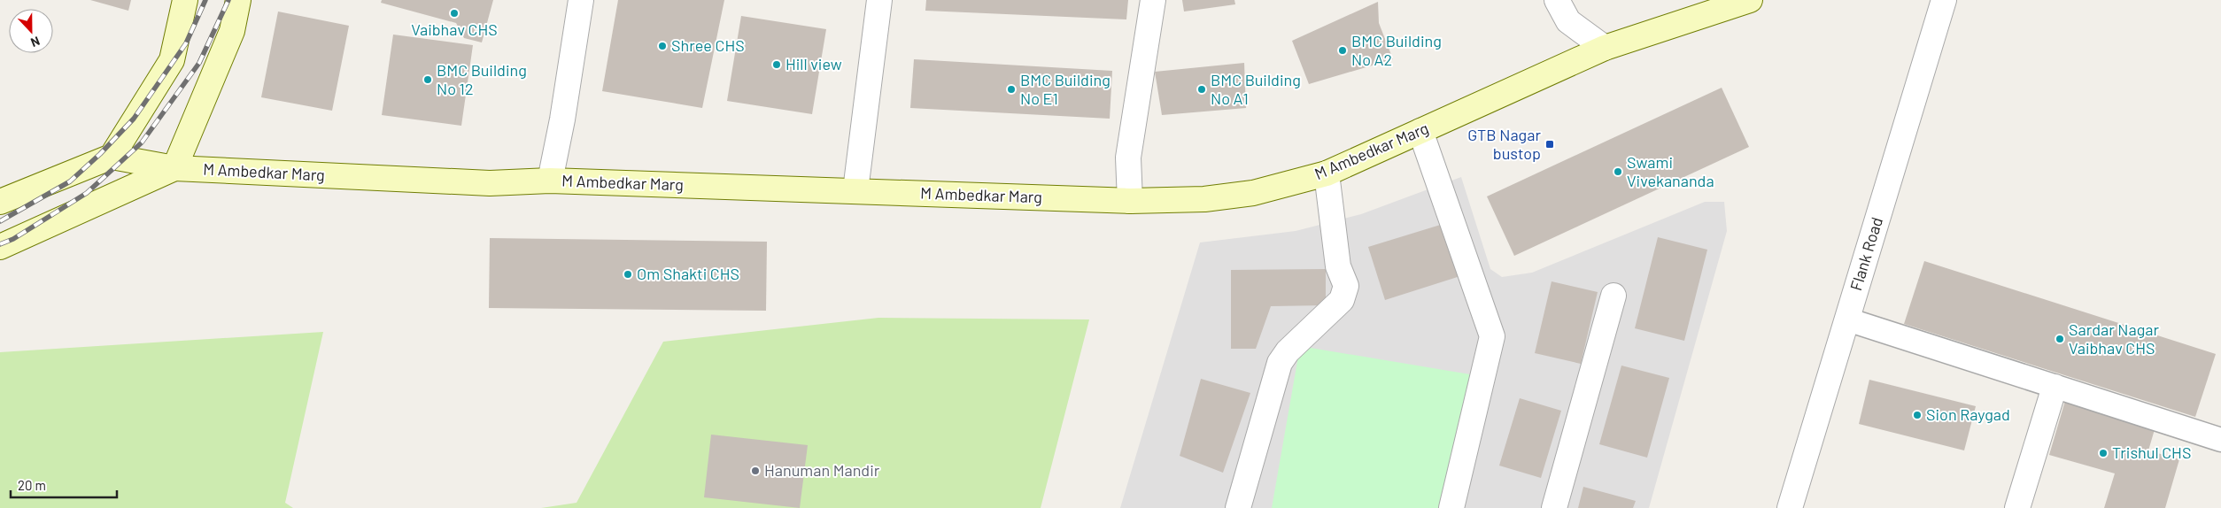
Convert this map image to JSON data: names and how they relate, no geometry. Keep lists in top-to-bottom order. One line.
{"streets":{"main road":["M Ambedkar Marg"],"street":["Flank Road"]},"places":{"other":["Vaibhav CHS","Shree CHS","BMC Building No A2","Hill view","BMC Building No 12","BMC Building No E1","BMC Building No A1","Swami Vivekananda","Om Shakti CHS","Sardar Nagar Vaibhav CHS","Sion Raygad","Trishul CHS","Hanuman Mandir"],"transit":["GTB Nagar bustop"]},"scale_bar":"20 m","north":"bottom"}
